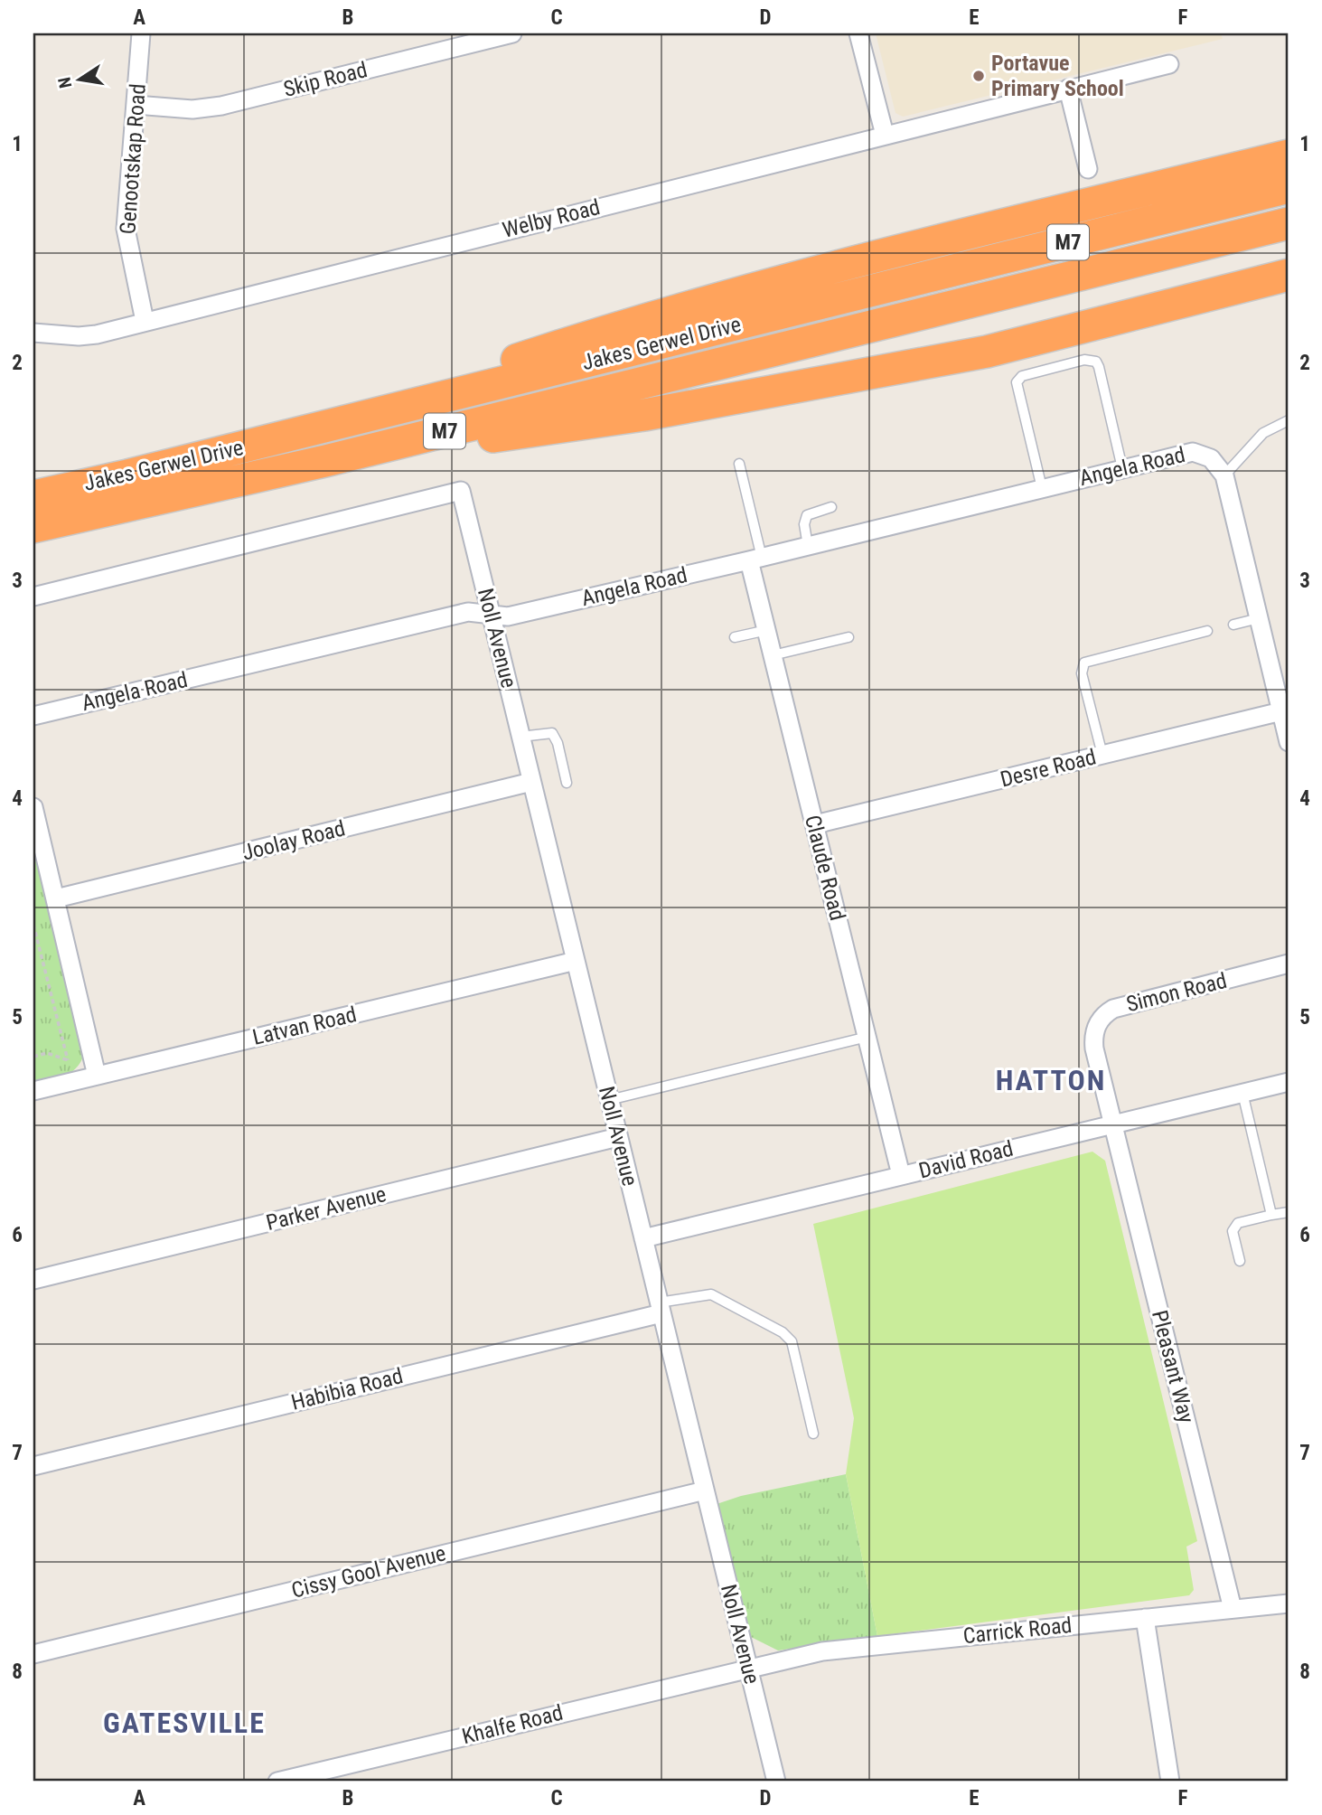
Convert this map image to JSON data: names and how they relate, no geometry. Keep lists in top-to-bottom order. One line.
{"streets":{"highway":["M7","Jakes Gerwel Drive"],"street":["Skip Road","Genootskap Road","Welby Road","Angela Road","Noll Avenue","Desre Road","Joolay Road","Claude Road","Simon Road","Latvan Road","David Road","Parker Avenue","Pleasant Way","Habibia Road","Cissy Gool Avenue","Carrick Road","Khalfe Road"]},"crossings":[["Skip Road","Genootskap Road"],["Genootskap Road","Welby Road"],["Angela Road","Noll Avenue"],["Angela Road","Claude Road"],["Noll Avenue","Joolay Road"],["Noll Avenue","Latvan Road"],["Noll Avenue","David Road"],["Noll Avenue","Parker Avenue"],["Noll Avenue","Habibia Road"],["Noll Avenue","Cissy Gool Avenue"],["Noll Avenue","Carrick Road"],["Noll Avenue","Khalfe Road"],["Desre Road","Claude Road"],["Claude Road","David Road"],["Simon Road","David Road"],["Simon Road","Pleasant Way"],["David Road","Pleasant Way"],["Pleasant Way","Carrick Road"],["Carrick Road","Khalfe Road"]],"districts":["HATTON","GATESVILLE"],"places":["Portavue Primary School"],"north":"left","grid":{"columns":["A","B","C","D","E","F"],"rows":["1","2","3","4","5","6","7","8"]}}
